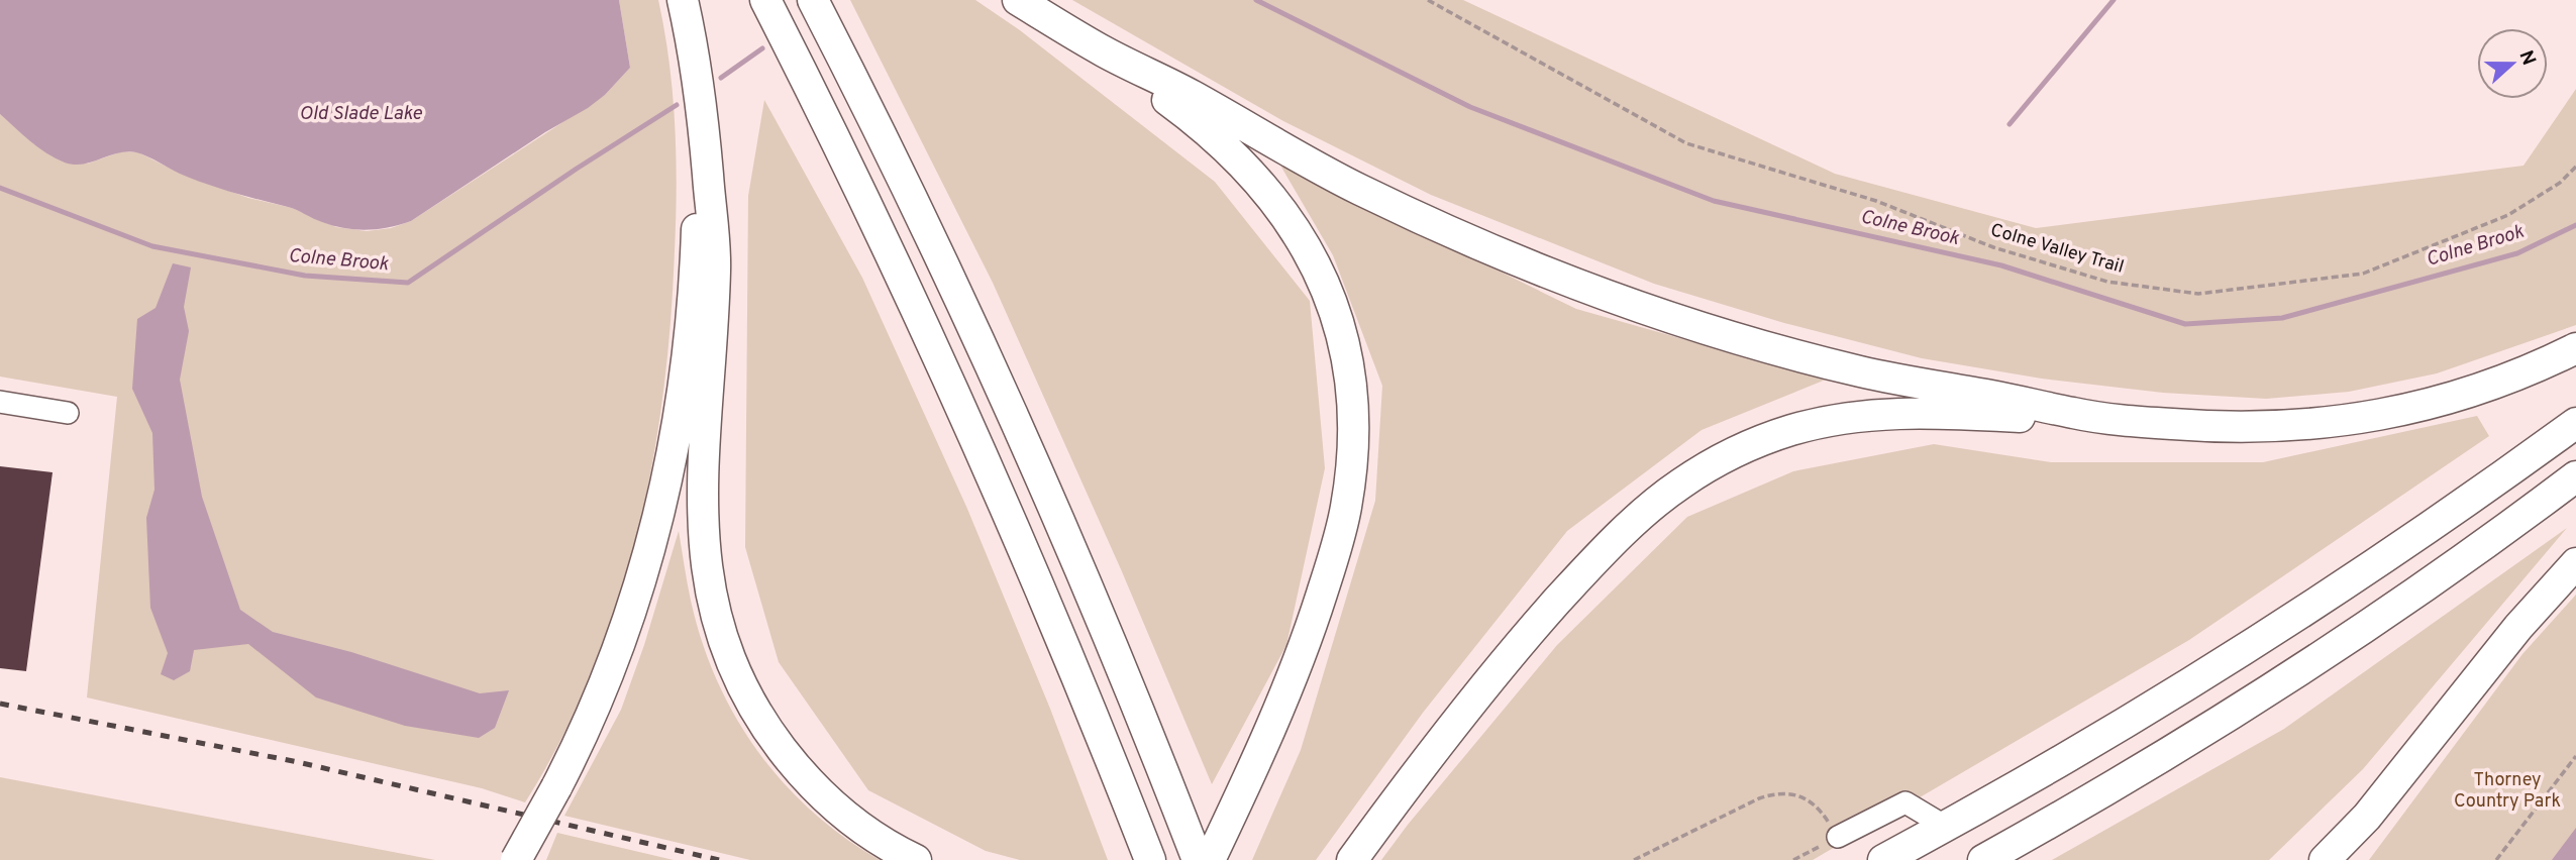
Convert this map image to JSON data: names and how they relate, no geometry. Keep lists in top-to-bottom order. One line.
{"streets":{"path":["Colne Valley Trail"]},"water":["Old Slade Lake","Colne Brook"],"parks":["Thorney Country Park"],"north":"right"}
